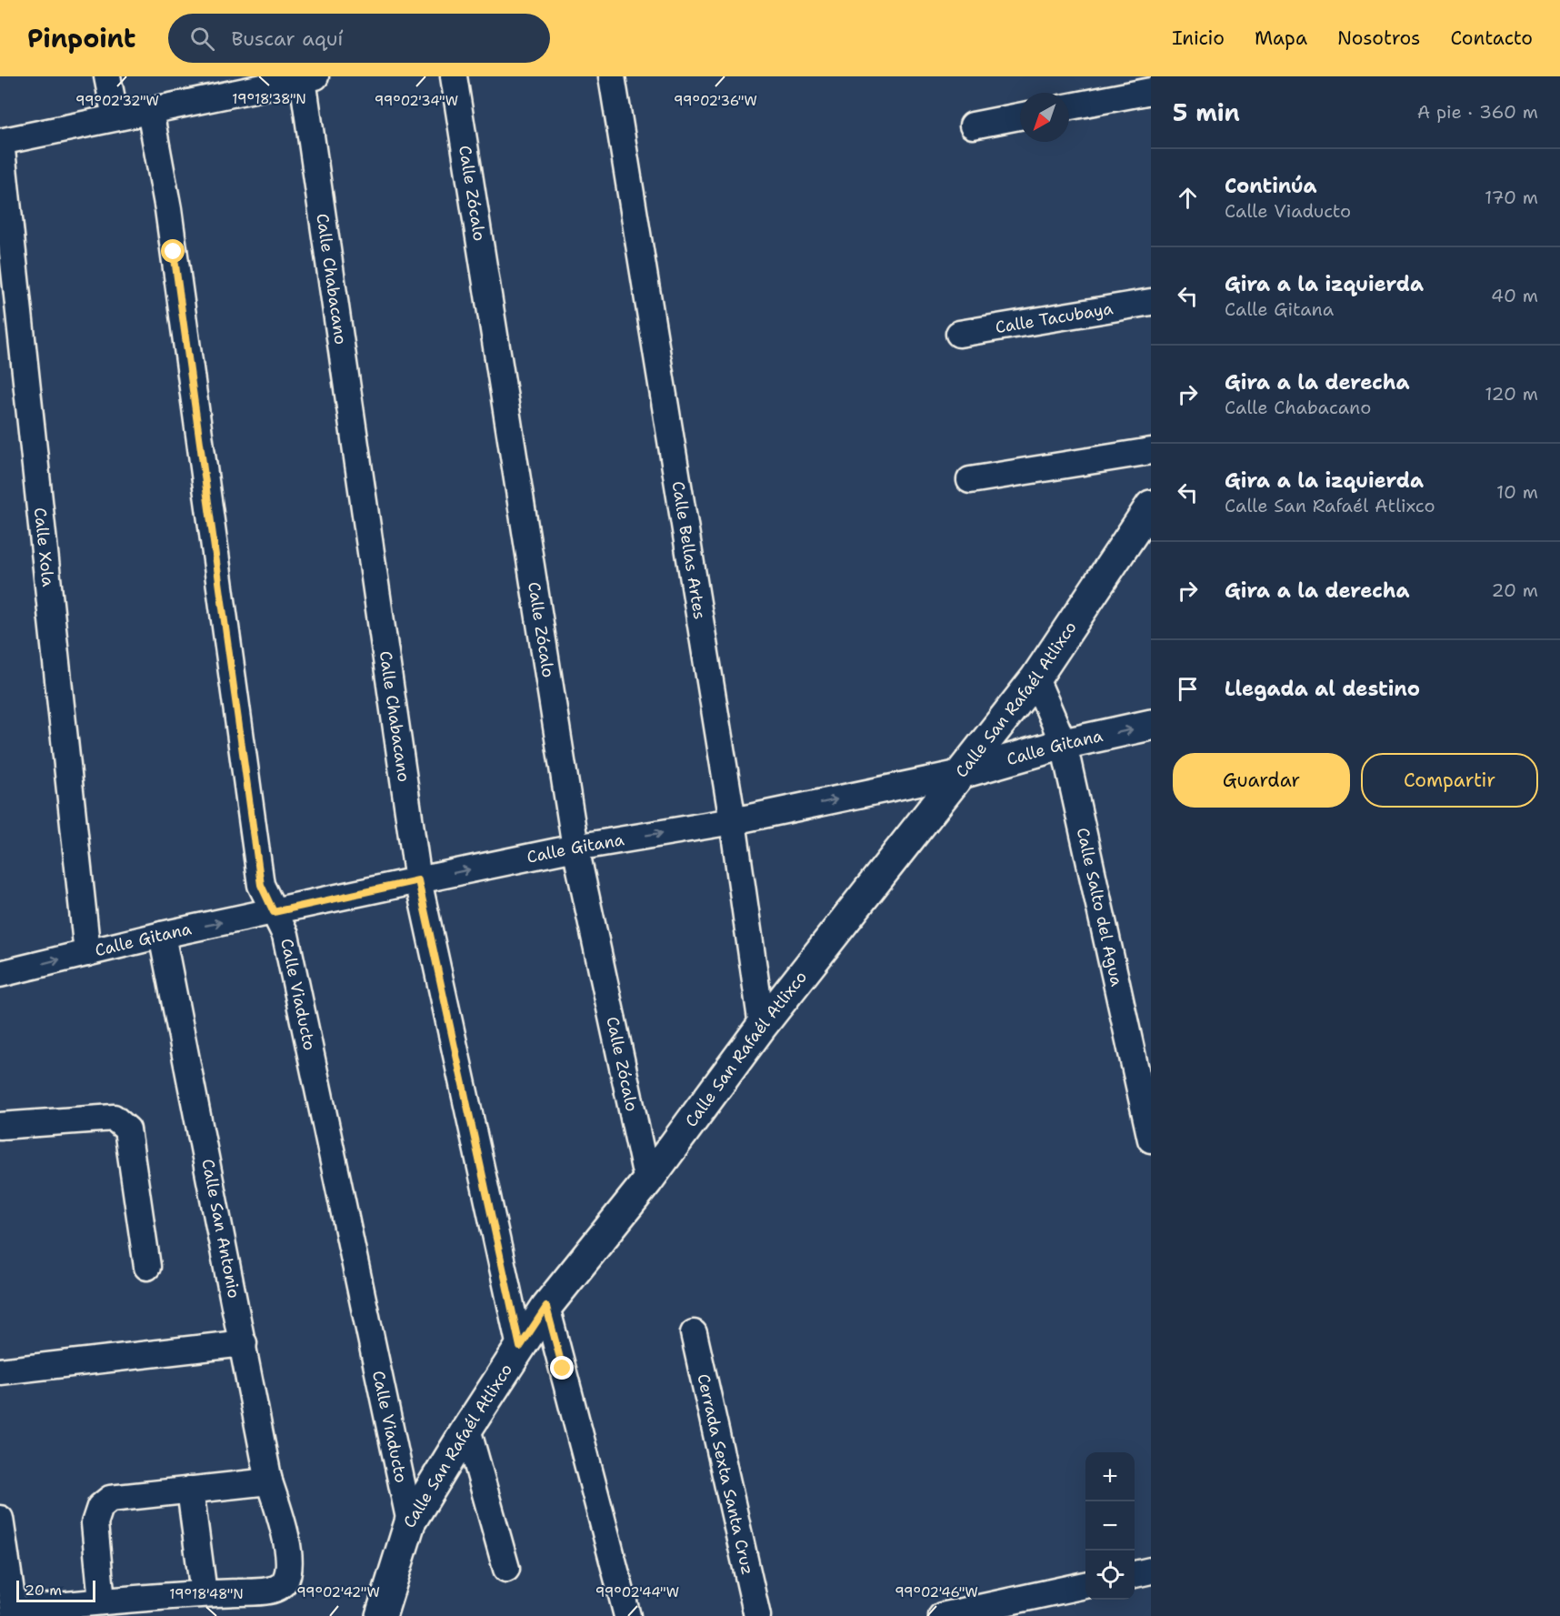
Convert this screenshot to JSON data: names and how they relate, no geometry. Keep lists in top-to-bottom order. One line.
{"streets":{"street":["Calle Zócalo","Calle Chabacano","Calle Tacubaya","Calle Xola","Calle Bellas Artes","Calle San Rafaél Atlixco","Calle Gitana","Calle Salto del Agua","Calle Viaducto","Calle San Antonio","Cerrada Sexta Santa Cruz"]},"crossings":[["Calle Zócalo","Calle San Rafaél Atlixco"],["Calle Zócalo","Calle Gitana"],["Calle Chabacano","Calle San Rafaél Atlixco"],["Calle Chabacano","Calle Gitana"],["Calle Xola","Calle Gitana"],["Calle Bellas Artes","Calle San Rafaél Atlixco"],["Calle Bellas Artes","Calle Gitana"],["Calle San Rafaél Atlixco","Calle Gitana"],["Calle San Rafaél Atlixco","Calle Salto del Agua"],["Calle San Rafaél Atlixco","Calle Viaducto"],["Calle Gitana","Calle Salto del Agua"],["Calle Gitana","Calle Viaducto"],["Calle Gitana","Calle San Antonio"]],"one_way":["Calle Gitana"],"scale_bar":"20 m","north":"bottom left","page":{"header":"Pinpoint","search":"Buscar aquí","nav":["Inicio","Mapa","Nosotros","Contacto"],"heading":["5 min","A pie · 360 m"],"list":[["Continúa","Calle Viaducto","170 m"],["Gira a la izquierda","Calle Gitana","40 m"],["Gira a la derecha","Calle Chabacano","120 m"],["Gira a la izquierda","Calle San Rafaél Atlixco","10 m"],["Gira a la derecha","20 m"],"Llegada al destino"],"buttons":["Guardar","Compartir"],"map_buttons":["+","−"],"scale":"20 m"},"coordinates":["19°18'38\"N","99°02'32\"W","99°02'34\"W","99°02'36\"W","99°02'42\"W","99°02'44\"W","99°02'46\"W","19°18'48\"N"]}
